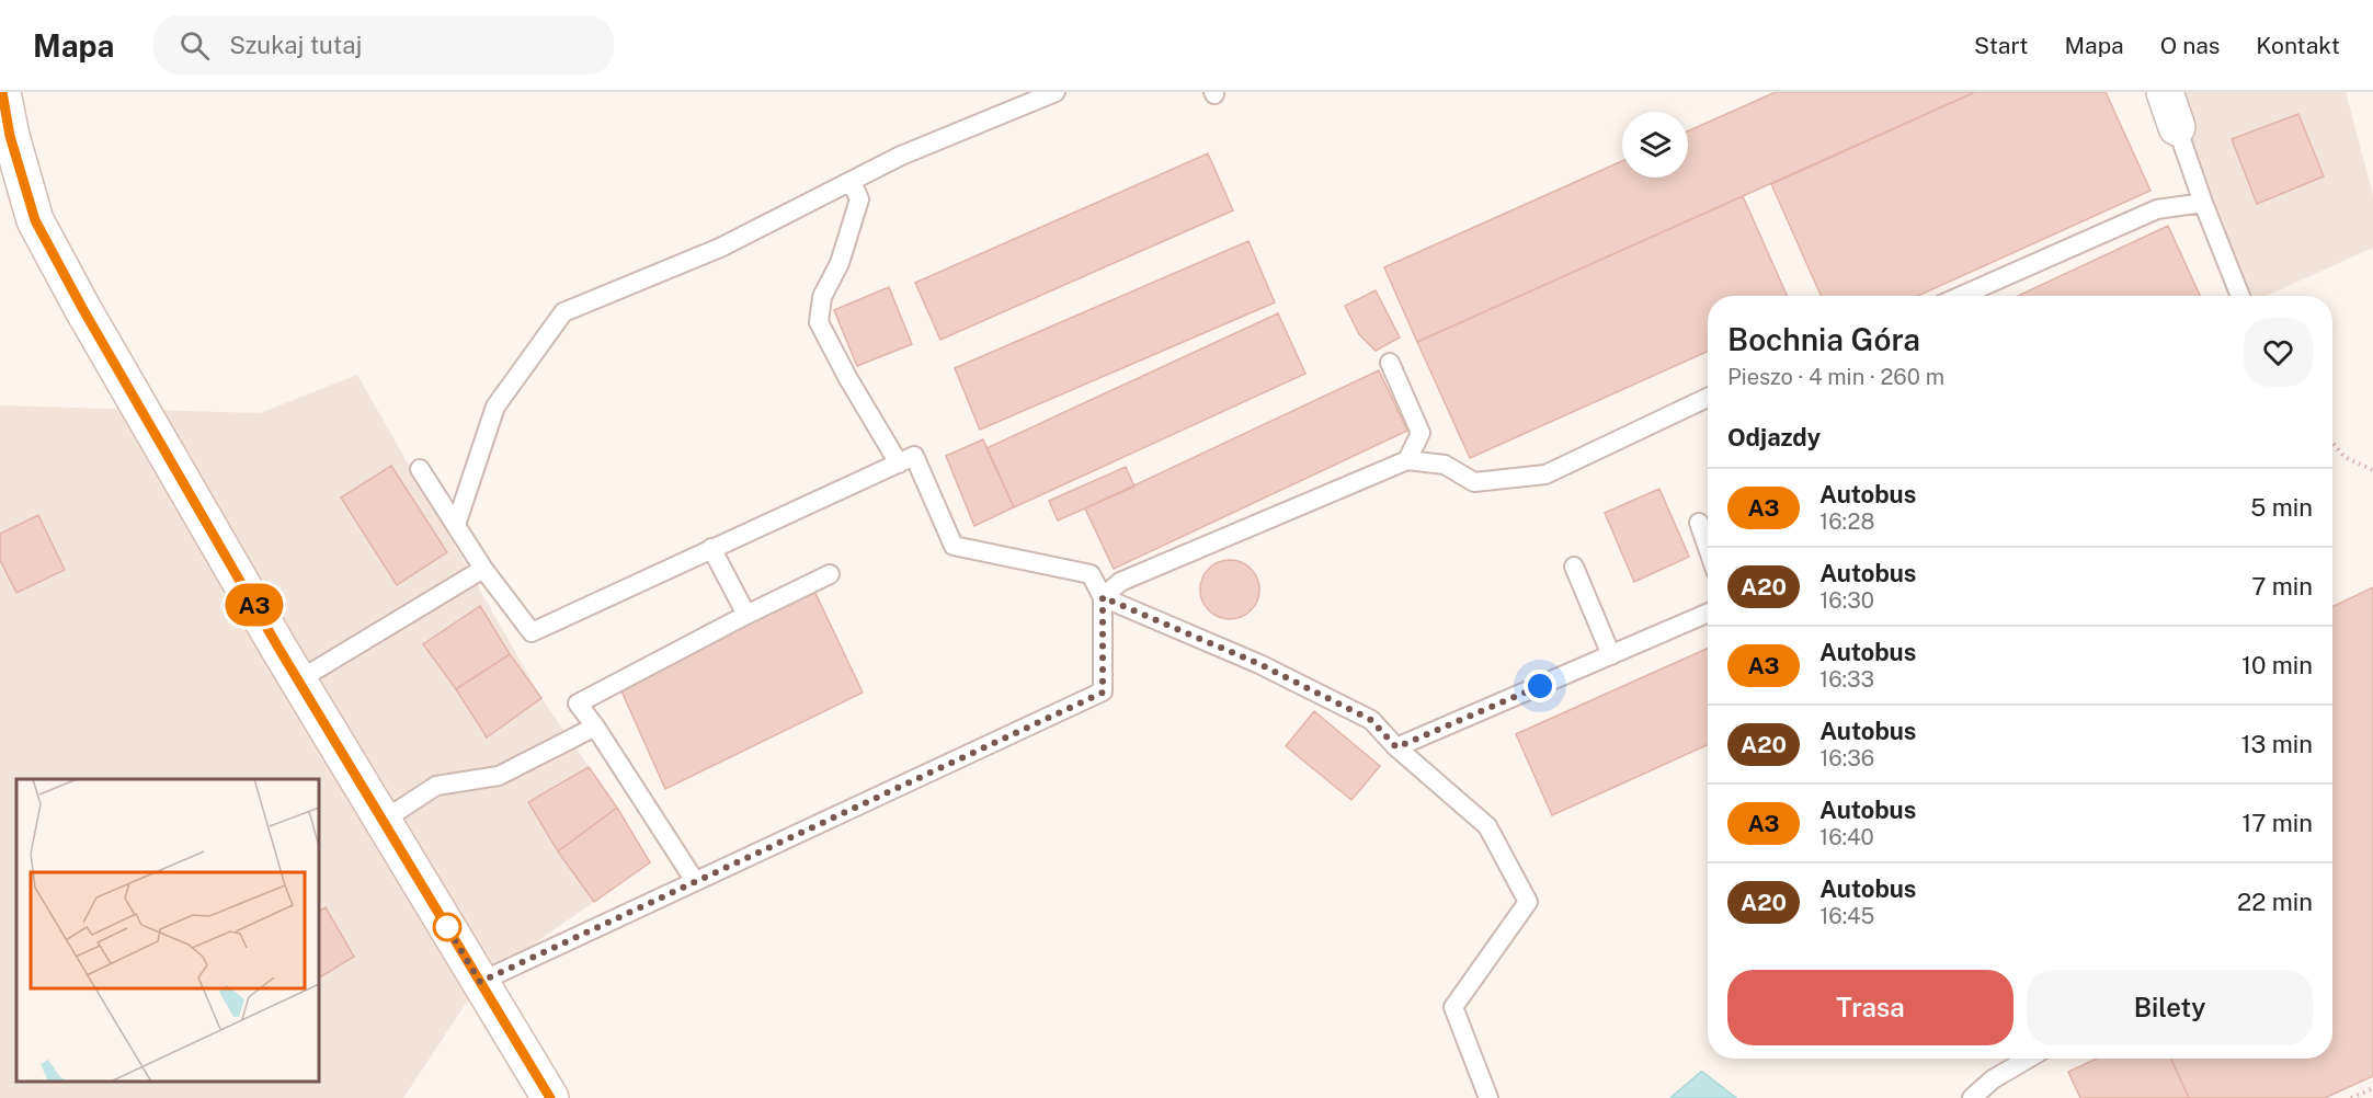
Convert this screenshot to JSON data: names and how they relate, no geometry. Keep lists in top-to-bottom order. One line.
{"lines":["bus line A3"],"page":{"header":"Mapa","search":"Szukaj tutaj","nav":["Start","Mapa","O nas","Kontakt"],"on_map":"A3","heading":[["Bochnia Góra","Pieszo · 4 min · 260 m"],"Odjazdy"],"list":[{"mark":"A3","name":"Autobus","note":"16:28","value":"5 min"},{"mark":"A20","name":"Autobus","note":"16:30","value":"7 min"},{"mark":"A3","name":"Autobus","note":"16:33","value":"10 min"},{"mark":"A20","name":"Autobus","note":"16:36","value":"13 min"},{"mark":"A3","name":"Autobus","note":"16:40","value":"17 min"},{"mark":"A20","name":"Autobus","note":"16:45","value":"22 min"}],"buttons":["Trasa","Bilety"]}}
